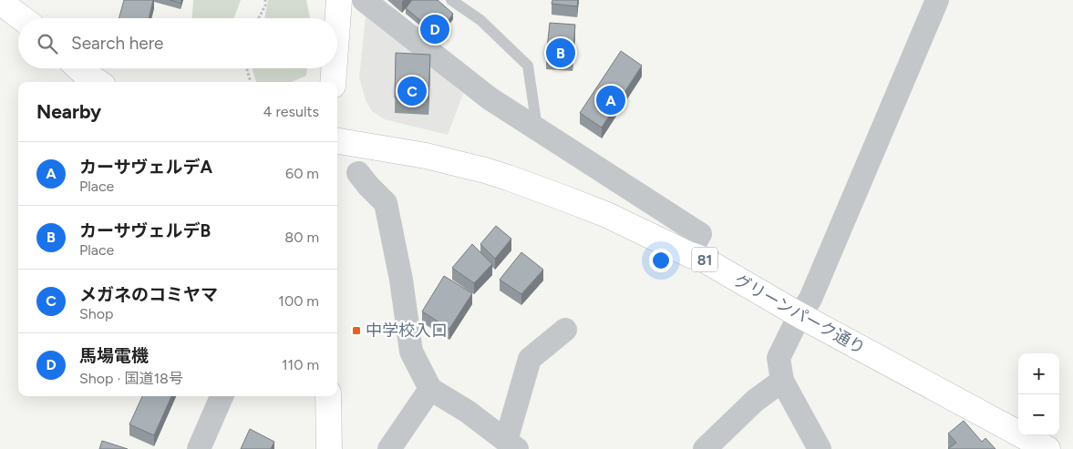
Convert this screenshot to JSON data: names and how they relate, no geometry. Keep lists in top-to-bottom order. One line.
{"streets":{"main road":["81","グリーンパーク通り"]},"places":{"transit":["中学校入口"]},"page":{"pins":["D","B","C","A"],"search":"Search here","heading":["Nearby","4 results"],"list":[{"mark":"A","name":"カーサヴェルデA","note":"Place","value":"60 m"},{"mark":"B","name":"カーサヴェルデB","note":"Place","value":"80 m"},{"mark":"C","name":"メガネのコミヤマ","note":"Shop","value":"100 m"},{"mark":"D","name":"馬場電機","note":"Shop · 国道18号","value":"110 m"}],"map_buttons":["+","−"]}}
